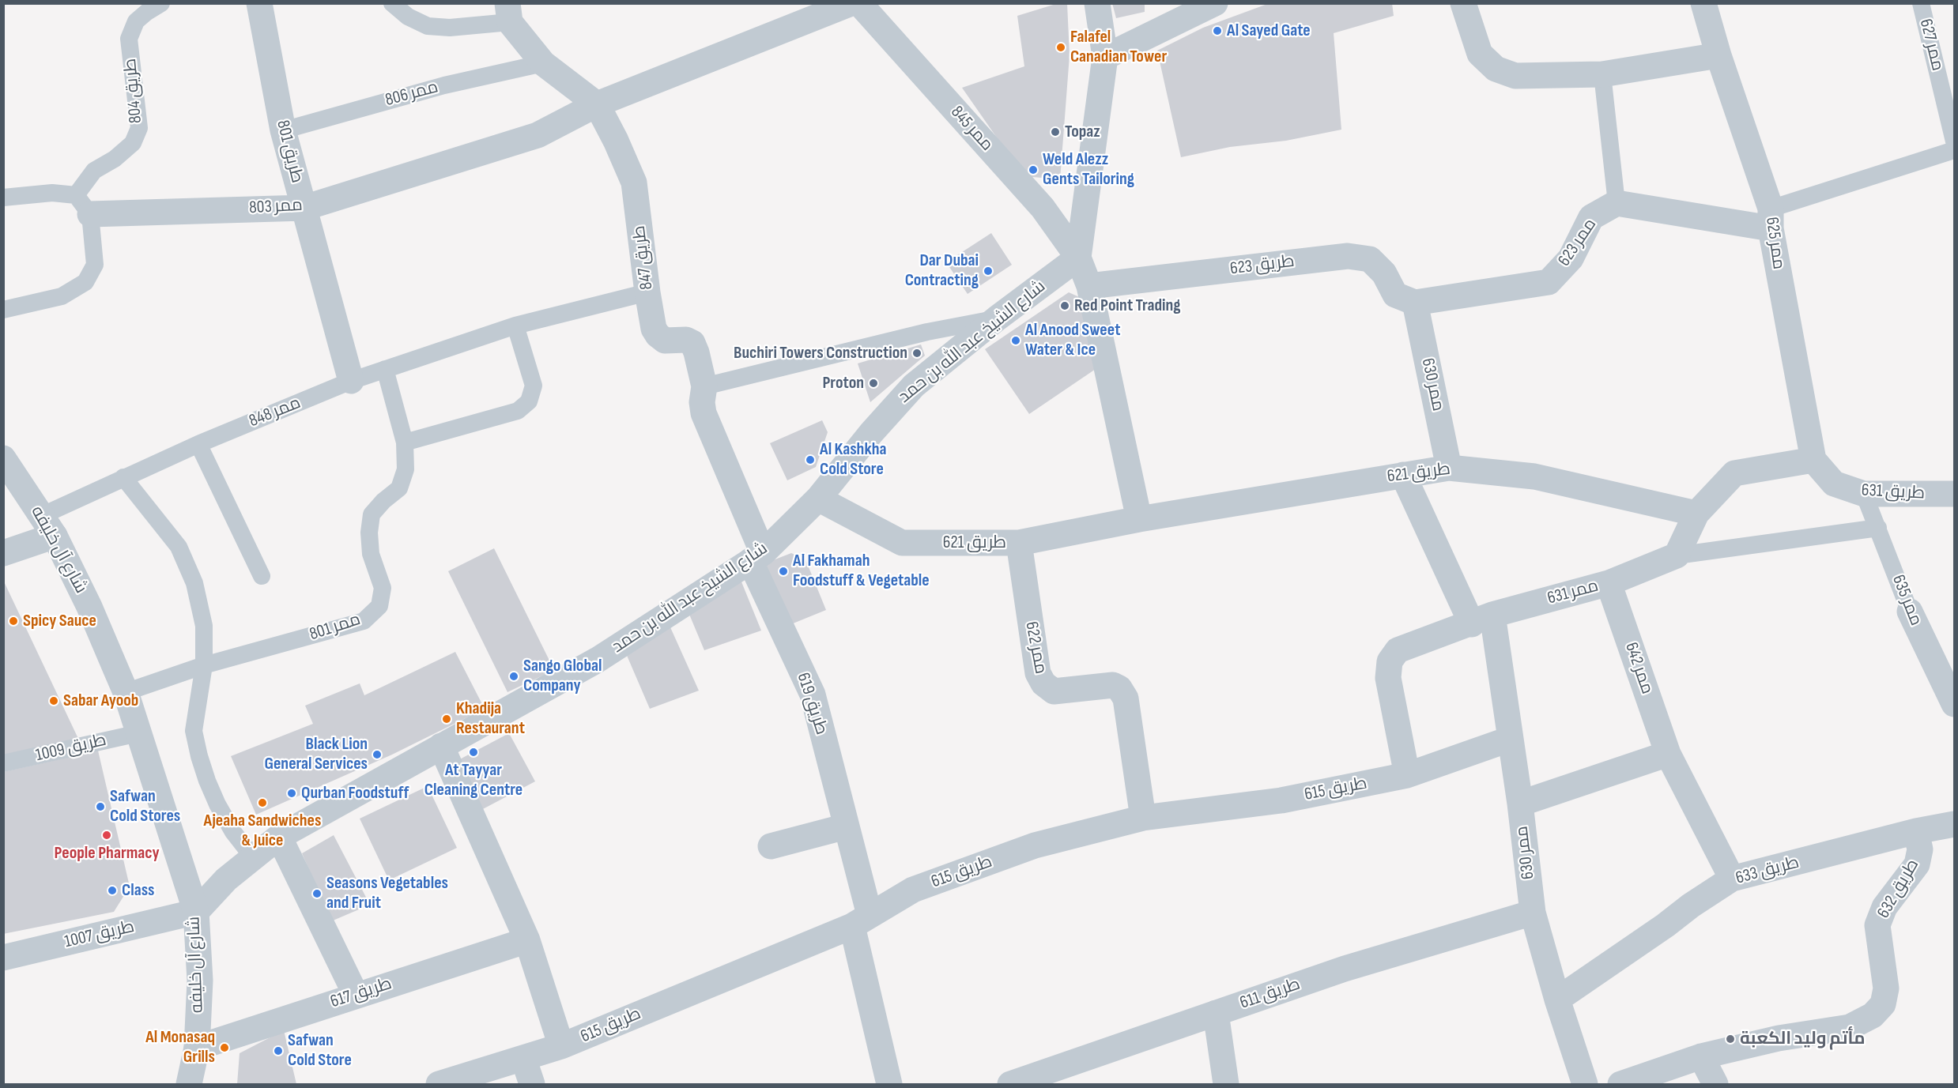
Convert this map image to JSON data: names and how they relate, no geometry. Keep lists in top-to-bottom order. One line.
{"streets":{"street":["ممر 845","طريق 801","ممر 803","ممر 623","ممر 625","طريق 847","طريق 623","شارع الشيخ عبد الله بن حمد","ممر 630","طريق 621","طريق 631","شارع آل خليفه","ممر 631","ممر 635","ممر 622","ممر 642","طريق 619","طريق 615","طريق 633","طريق 632","طريق 1007","طريق 617","طريق 611"],"lane":["ممر 627","طريق 804","ممر 806","ممر 848","ممر 801","طريق 1009"]},"crossings":[["طريق 804","ممر 803"],["ممر 806","طريق 801"],["ممر 845","شارع الشيخ عبد الله بن حمد"],["طريق 801","ممر 803"],["طريق 801","ممر 848"],["ممر 803","طريق 847"],["ممر 623","طريق 623"],["ممر 623","ممر 630"],["ممر 625","طريق 631"],["طريق 847","شارع الشيخ عبد الله بن حمد"],["طريق 847","ممر 848"],["طريق 847","طريق 619"],["طريق 623","ممر 630"],["شارع الشيخ عبد الله بن حمد","طريق 621"],["شارع الشيخ عبد الله بن حمد","شارع آل خليفه"],["شارع الشيخ عبد الله بن حمد","طريق 619"],["شارع الشيخ عبد الله بن حمد","طريق 1007"],["ممر 630","طريق 621"],["ممر 630","ممر 631"],["ممر 630","طريق 615"],["ممر 630","طريق 633"],["ممر 630","طريق 611"],["ممر 848","شارع آل خليفه"],["ممر 848","ممر 801"],["طريق 621","ممر 622"],["طريق 631","ممر 635"],["شارع آل خليفه","ممر 801"],["شارع آل خليفه","طريق 1009"],["شارع آل خليفه","طريق 1007"],["شارع آل خليفه","طريق 617"],["ممر 631","ممر 635"],["ممر 631","ممر 642"],["ممر 631","طريق 615"],["ممر 622","طريق 615"],["ممر 642","طريق 633"],["طريق 619","طريق 615"],["طريق 633","طريق 632"]],"places":["Al Sayed Gate","Falafel Canadian Tower","Topaz","Weld Alezz Gents Tailoring","Dar Dubai Contracting","Red Point Trading","Al Anood Sweet Water & Ice","Buchiri Towers Construction","Proton","Al Kashkha Cold Store","Al Fakhamah Foodstuff & Vegetable","Spicy Sauce","Sango Global Company","Sabar Ayoob","Khadija Restaurant","At Tayyar Cleaning Centre","Black Lion General Services","Qurban Foodstuff","Ajeaha Sandwiches & Juice","Safwan Cold Stores","People Pharmacy","Class","Seasons Vegetables and Fruit","مأتم وليد الكعبة","Al Monasaq Grills","Safwan Cold Store"]}
